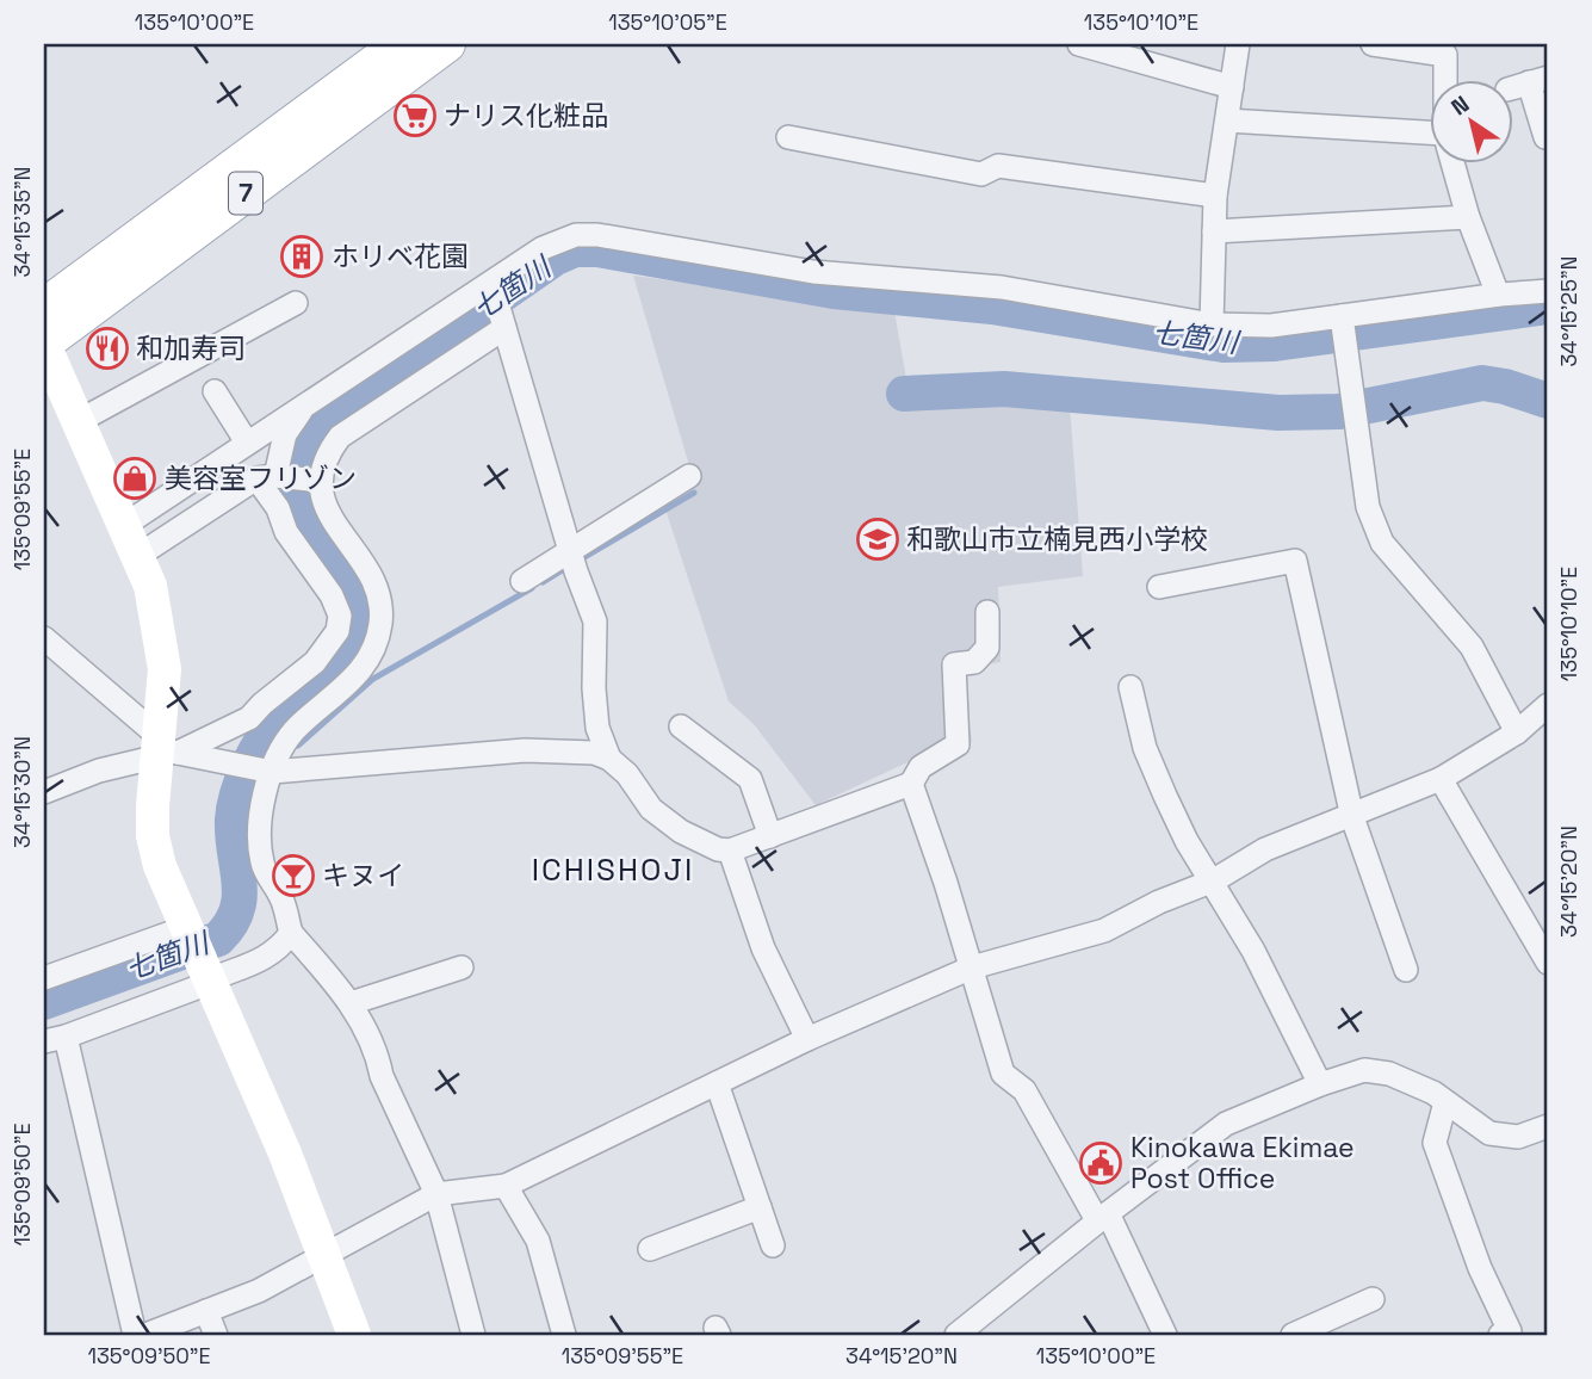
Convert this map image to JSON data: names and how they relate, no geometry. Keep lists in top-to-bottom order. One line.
{"streets":{"main road":["7"]},"districts":["ICHISHOJI"],"water":["七箇川"],"places":{"supermarket":["ナリス化粧品"],"building":["ホリベ花園"],"restaurant":["和加寿司"],"shop":["美容室フリゾン"],"school or university":["和歌山市立楠見西小学校"],"bar":["キヌイ"],"public building":["Kinokawa Ekimae Post Office"]},"north":"top left","coordinates":["135°10'00\"E","135°10'05\"E","135°10'10\"E","34°15'35\"N","34°15'25\"N","135°09'55\"E","34°15'30\"N","34°15'20\"N","135°09'50\"E"]}
